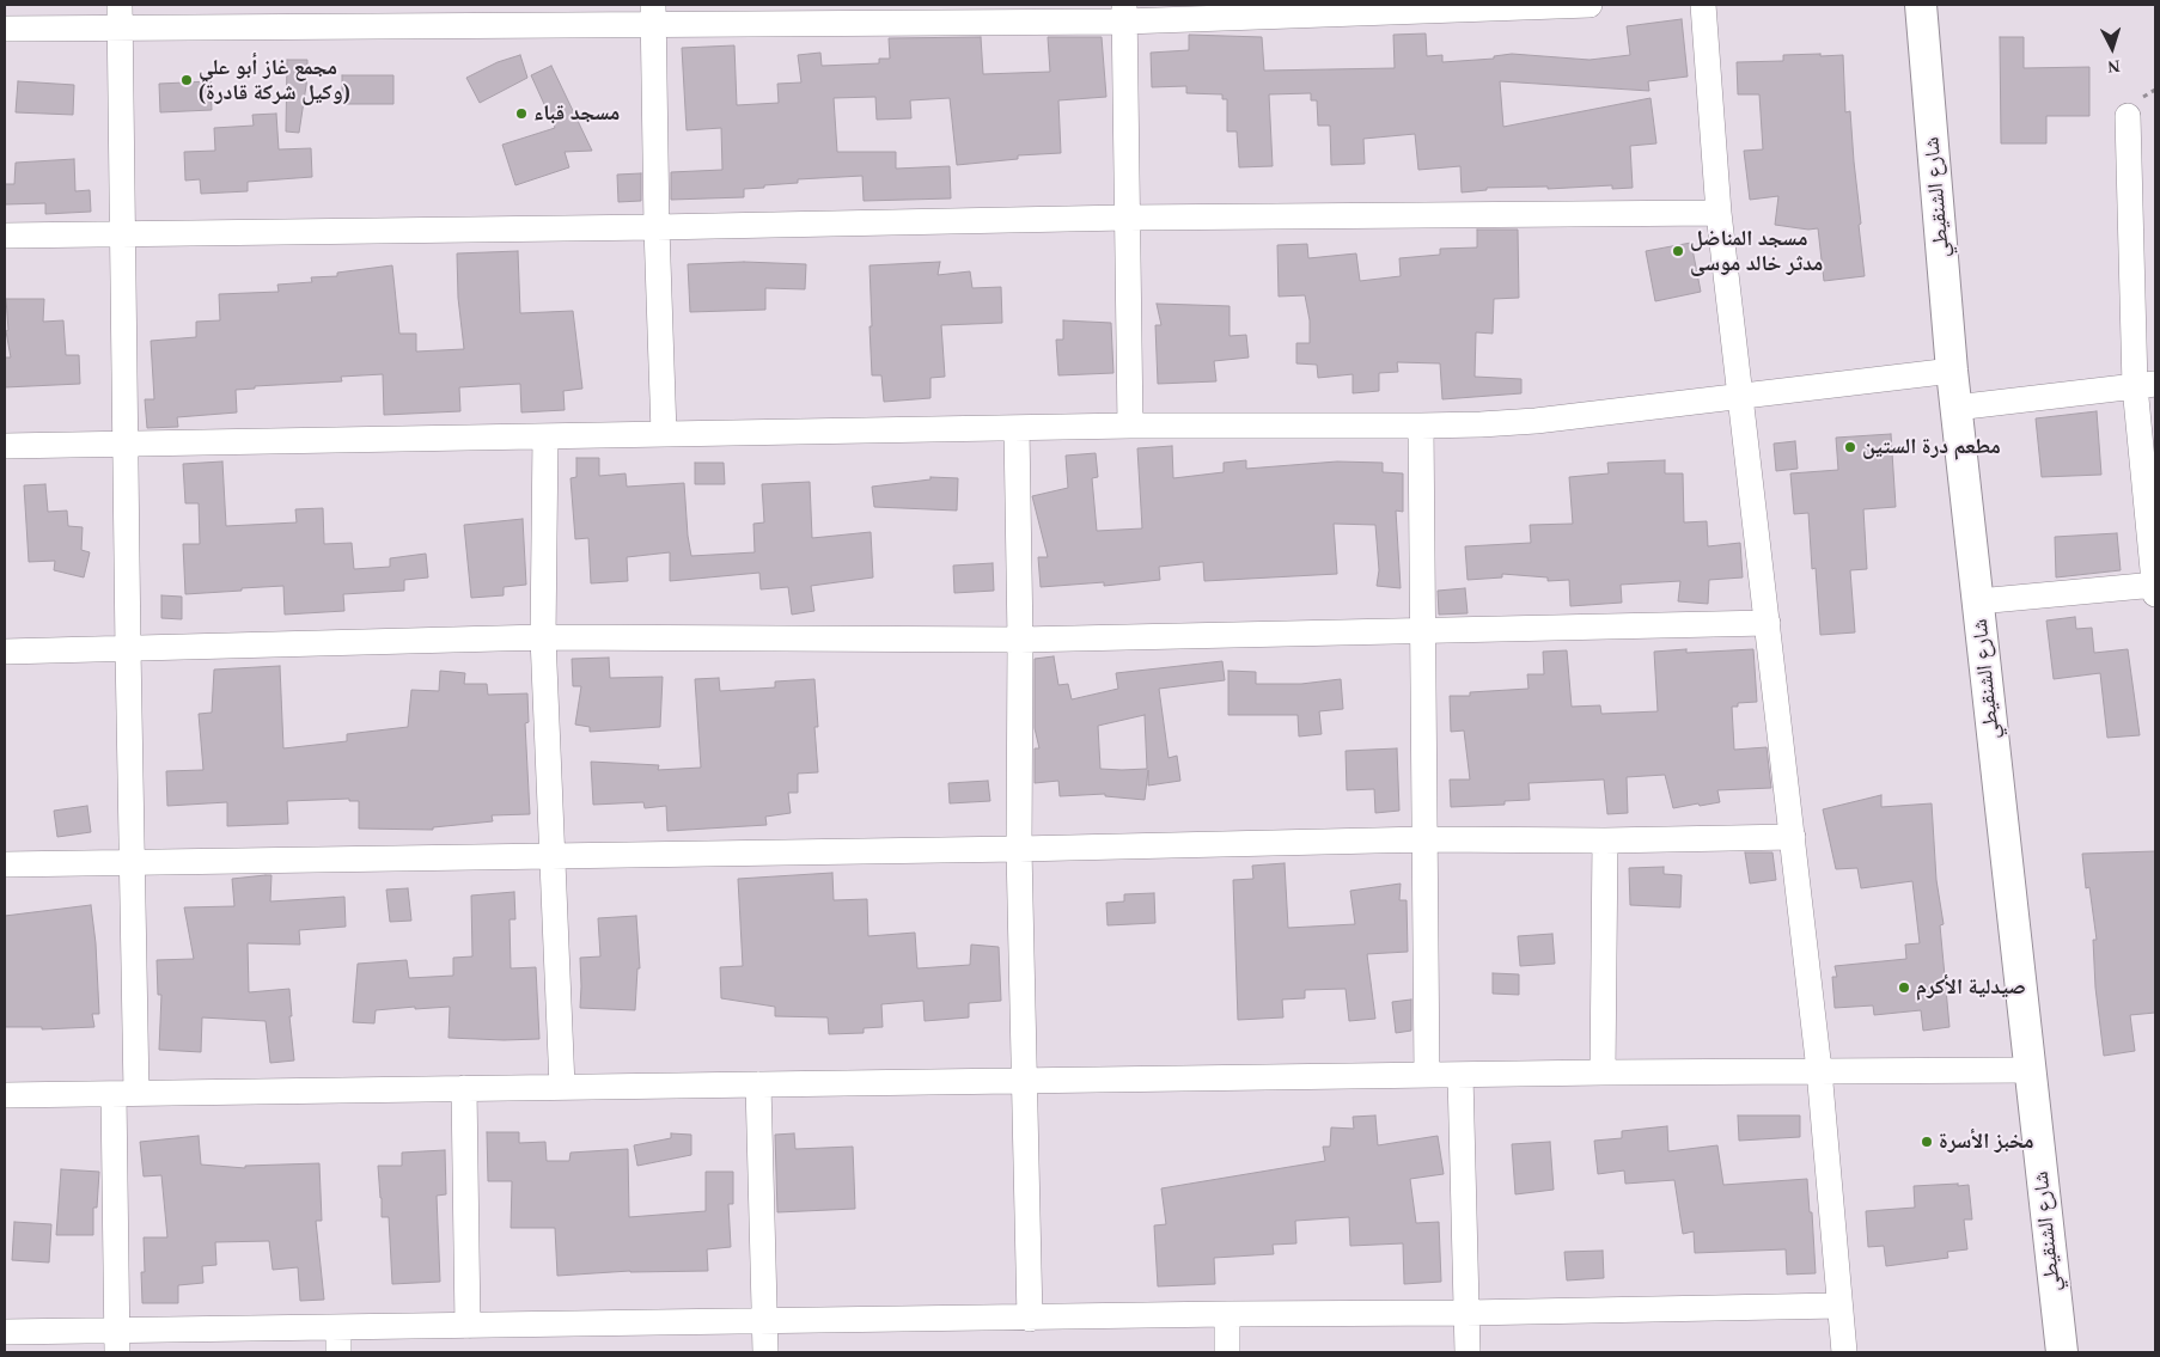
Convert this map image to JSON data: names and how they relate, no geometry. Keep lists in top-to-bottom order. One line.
{"streets":{"street":["شارع الشنقيطي"]},"places":["مجمع غاز أبو علي (وكيل شركة قادرة)","مسجد قباء","مسجد المناضل مدثر خالد موسى","مطعم درة الستين","صيدلية الأكرم","مخبز الأسرة"],"north":"bottom"}
